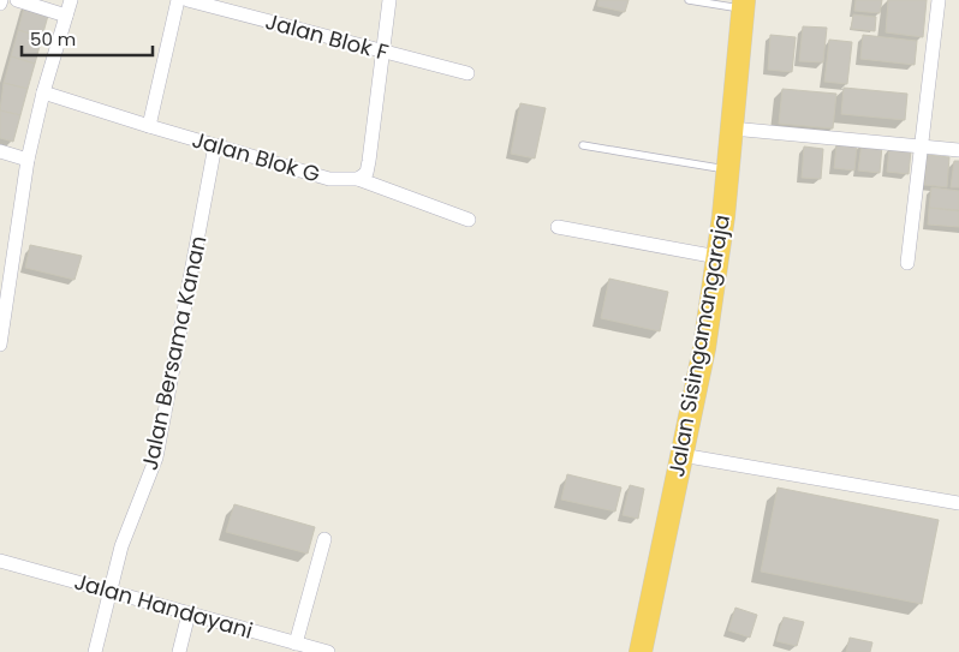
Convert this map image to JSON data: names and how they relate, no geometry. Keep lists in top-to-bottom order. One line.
{"streets":{"highway":["Jalan Sisingamangaraja"],"street":["Jalan Blok F","Jalan Blok G","Jalan Bersama Kanan","Jalan Handayani"]},"crossings":[["Jalan Blok G","Jalan Bersama Kanan"],["Jalan Bersama Kanan","Jalan Handayani"]],"scale_bar":"50 m"}
